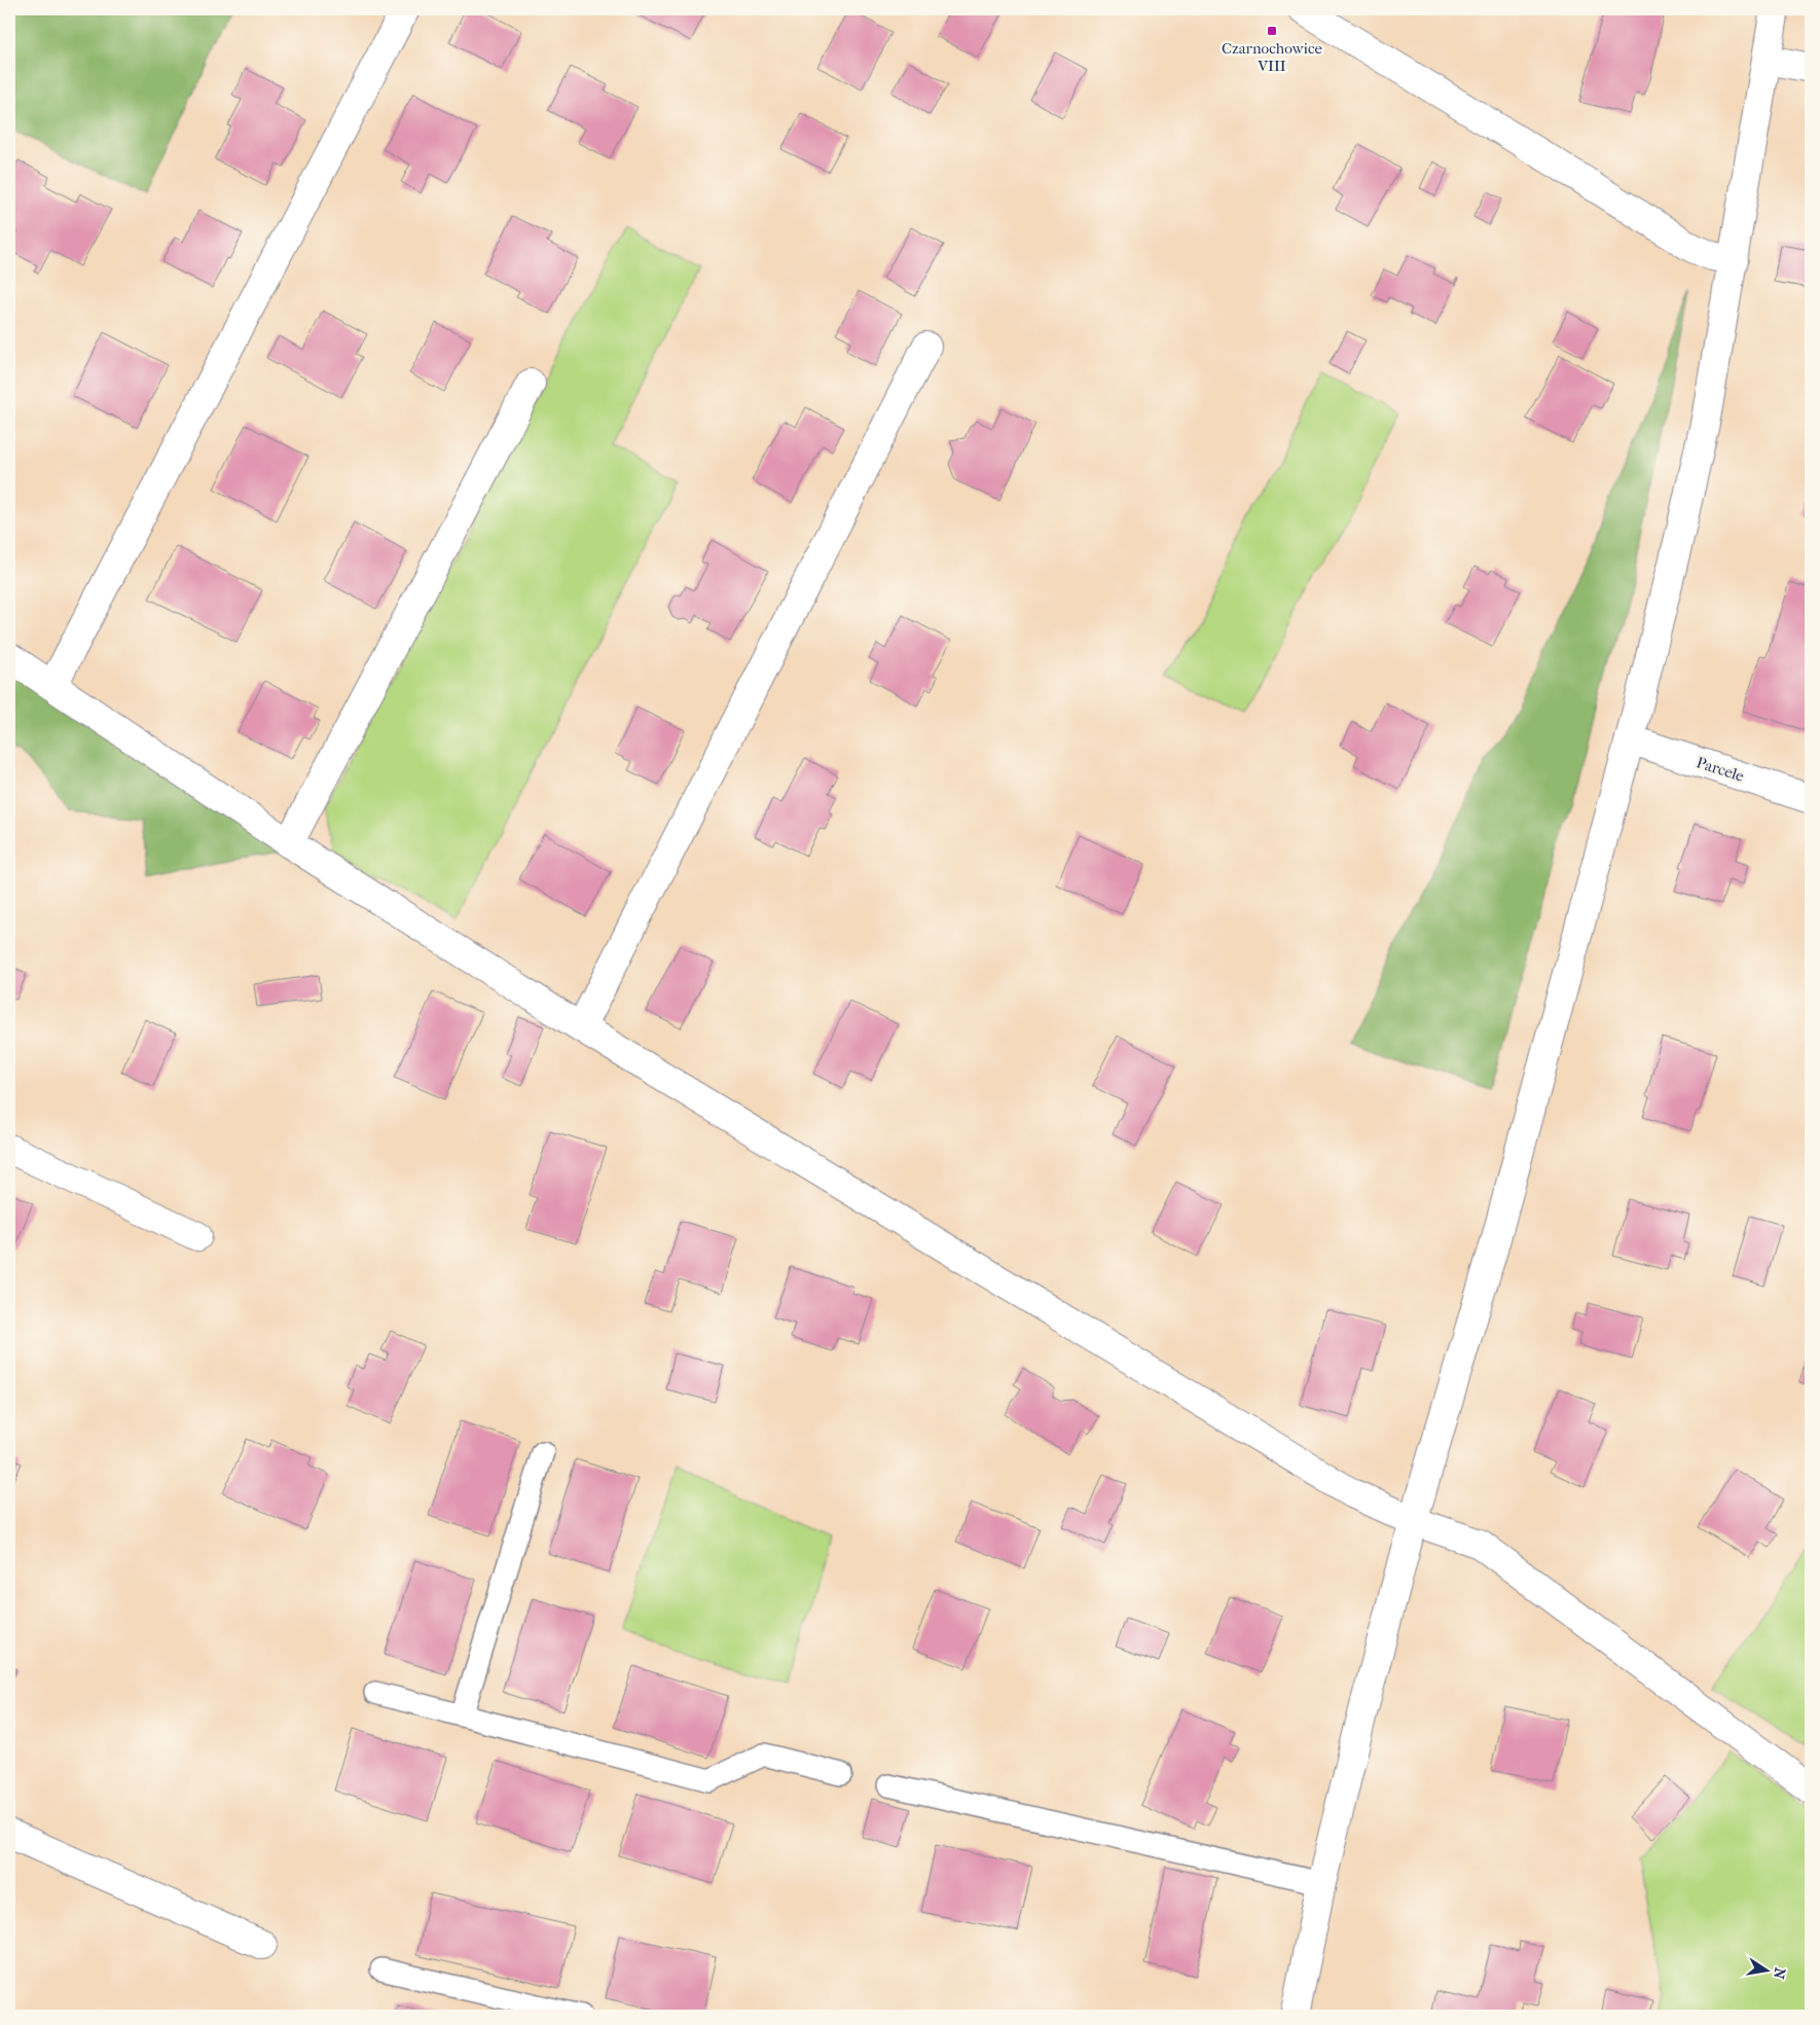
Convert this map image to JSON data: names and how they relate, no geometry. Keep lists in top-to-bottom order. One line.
{"streets":{"street":["Parcele"]},"places":{"transit":["Czarnochowice VIII"]},"north":"right"}
